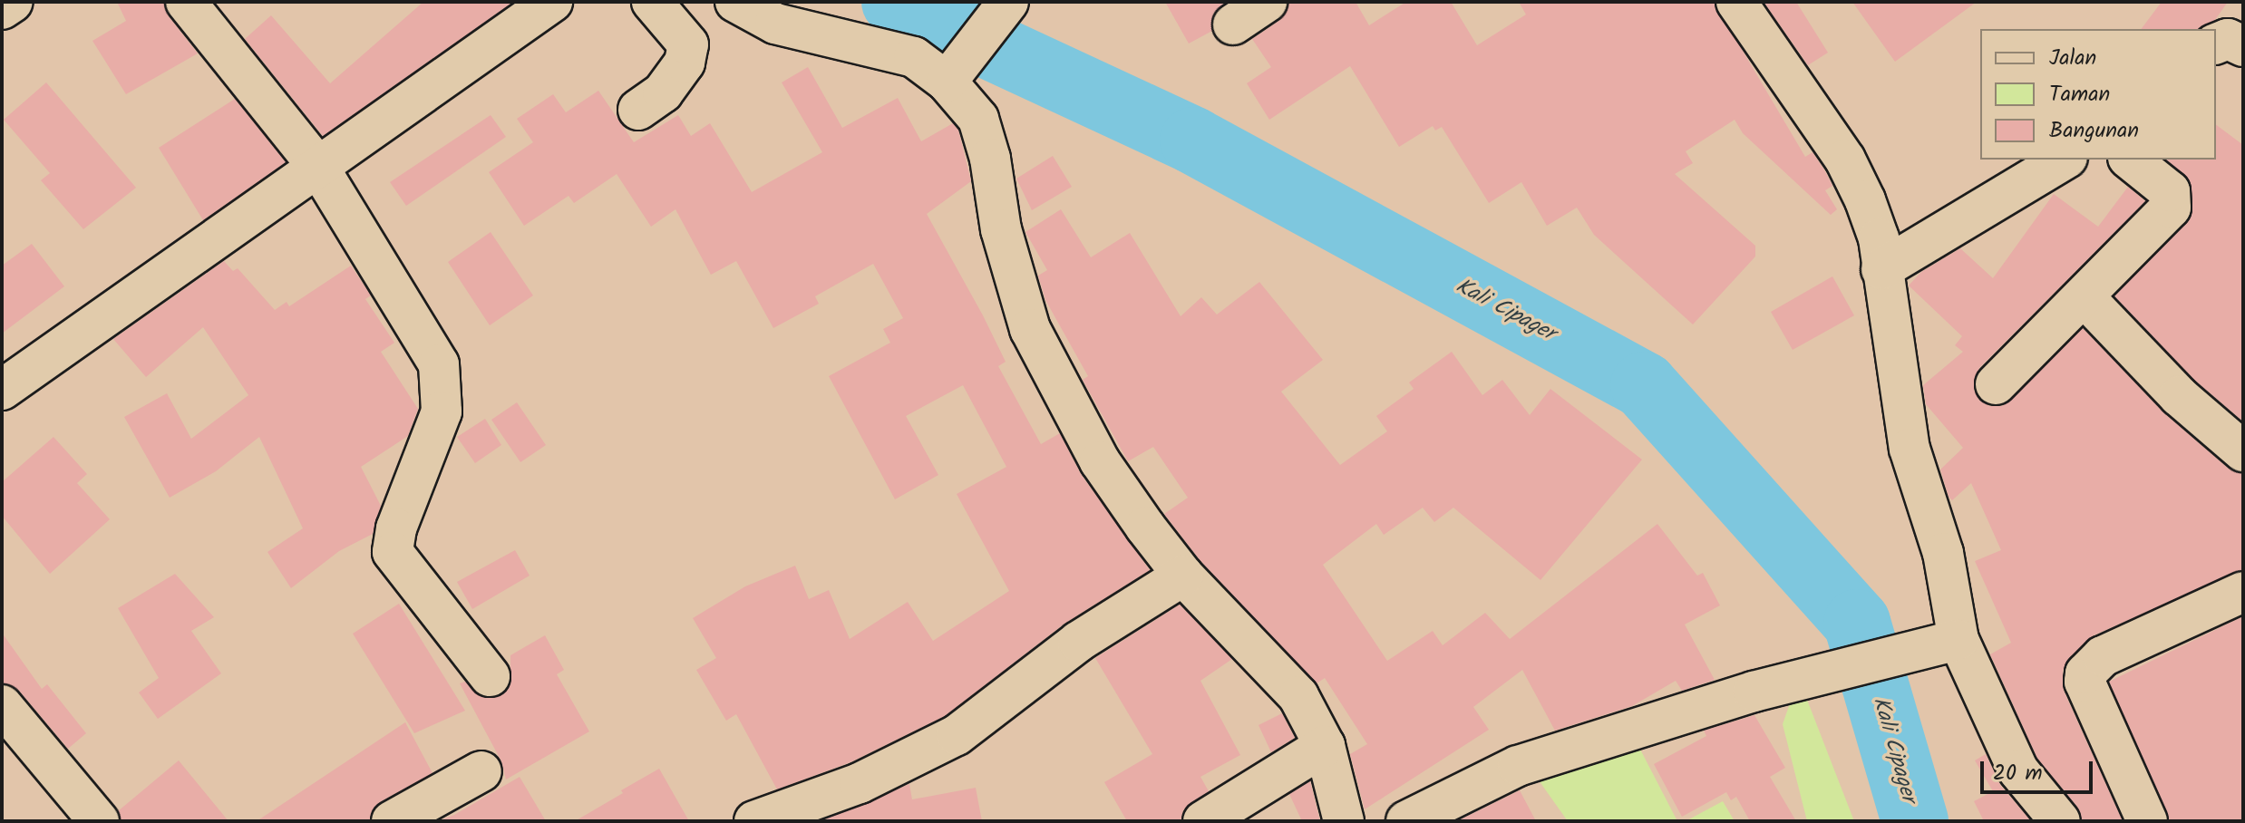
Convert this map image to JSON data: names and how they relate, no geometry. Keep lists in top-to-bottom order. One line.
{"water":["Kali Cipager"],"legend":["Jalan","Taman","Bangunan"],"scale_bar":"20 m"}
